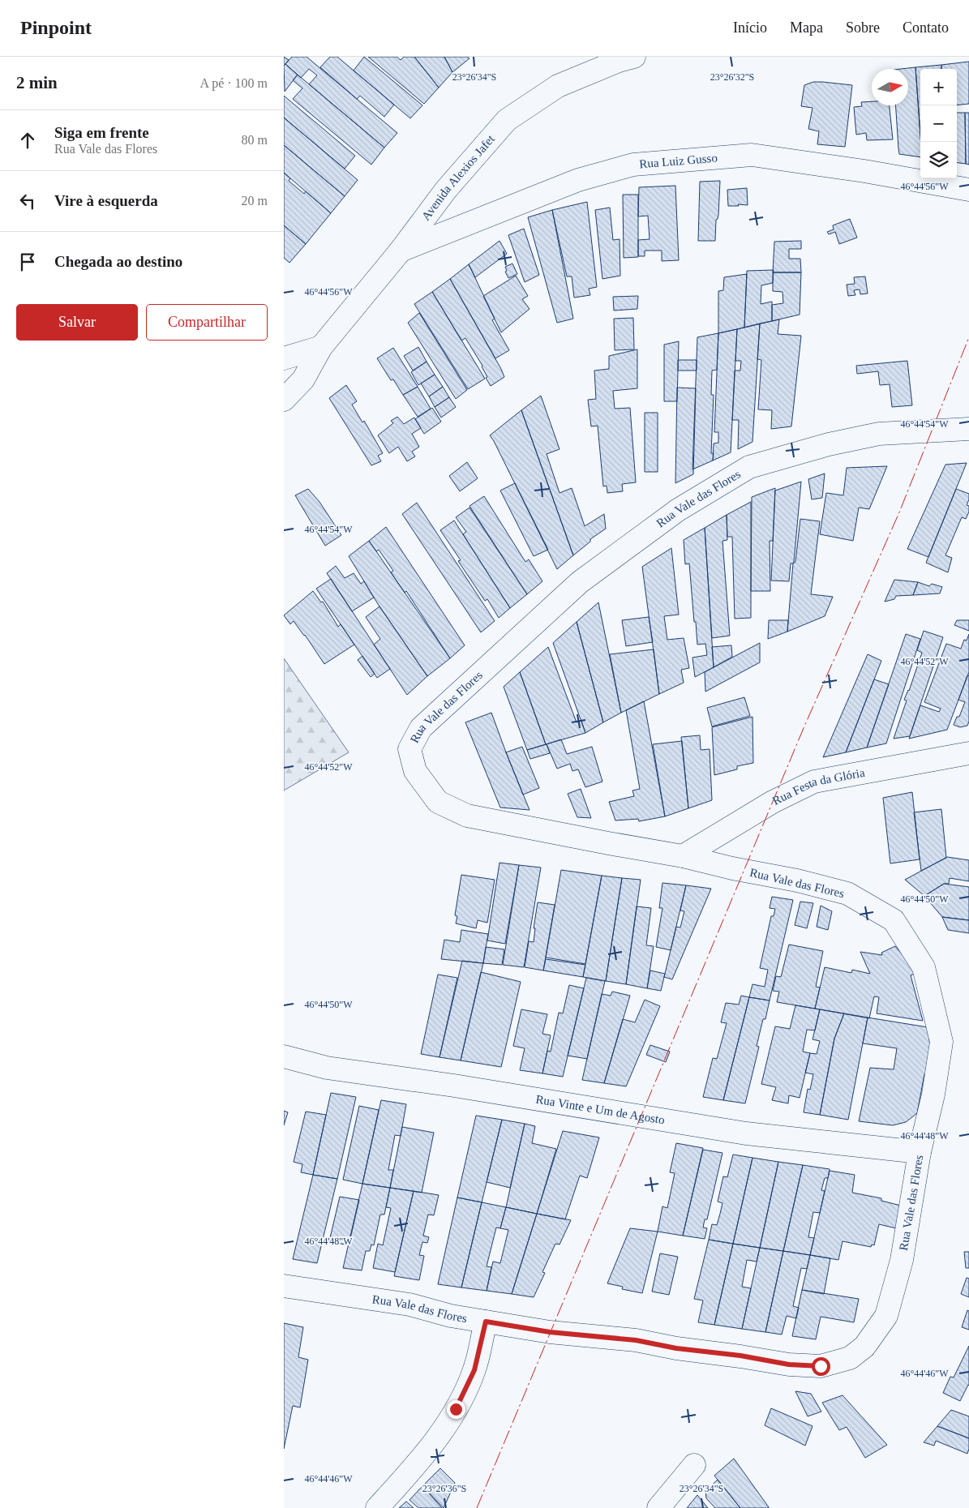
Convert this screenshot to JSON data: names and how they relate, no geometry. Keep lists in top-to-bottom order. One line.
{"streets":{"street":["Rua Luiz Gusso","Avenida Alexios Jafet","Rua Vale das Flores","Rua Festa da Glória","Rua Vinte e Um de Agosto"]},"crossings":[["Rua Luiz Gusso","Avenida Alexios Jafet"],["Rua Vale das Flores","Rua Festa da Glória"],["Rua Vale das Flores","Rua Vinte e Um de Agosto"]],"north":"right","page":{"header":"Pinpoint","nav":["Início","Mapa","Sobre","Contato"],"heading":["2 min","A pé · 100 m"],"map_buttons":["+","−"],"list":[["Siga em frente","Rua Vale das Flores","80 m"],["Vire à esquerda","20 m"],"Chegada ao destino"],"buttons":["Salvar","Compartilhar"]},"coordinates":["23°26'34\"S","23°26'32\"S","46°44'56\"W","46°44'54\"W","46°44'52\"W","46°44'50\"W","46°44'48\"W","46°44'46\"W","23°26'36\"S"]}
